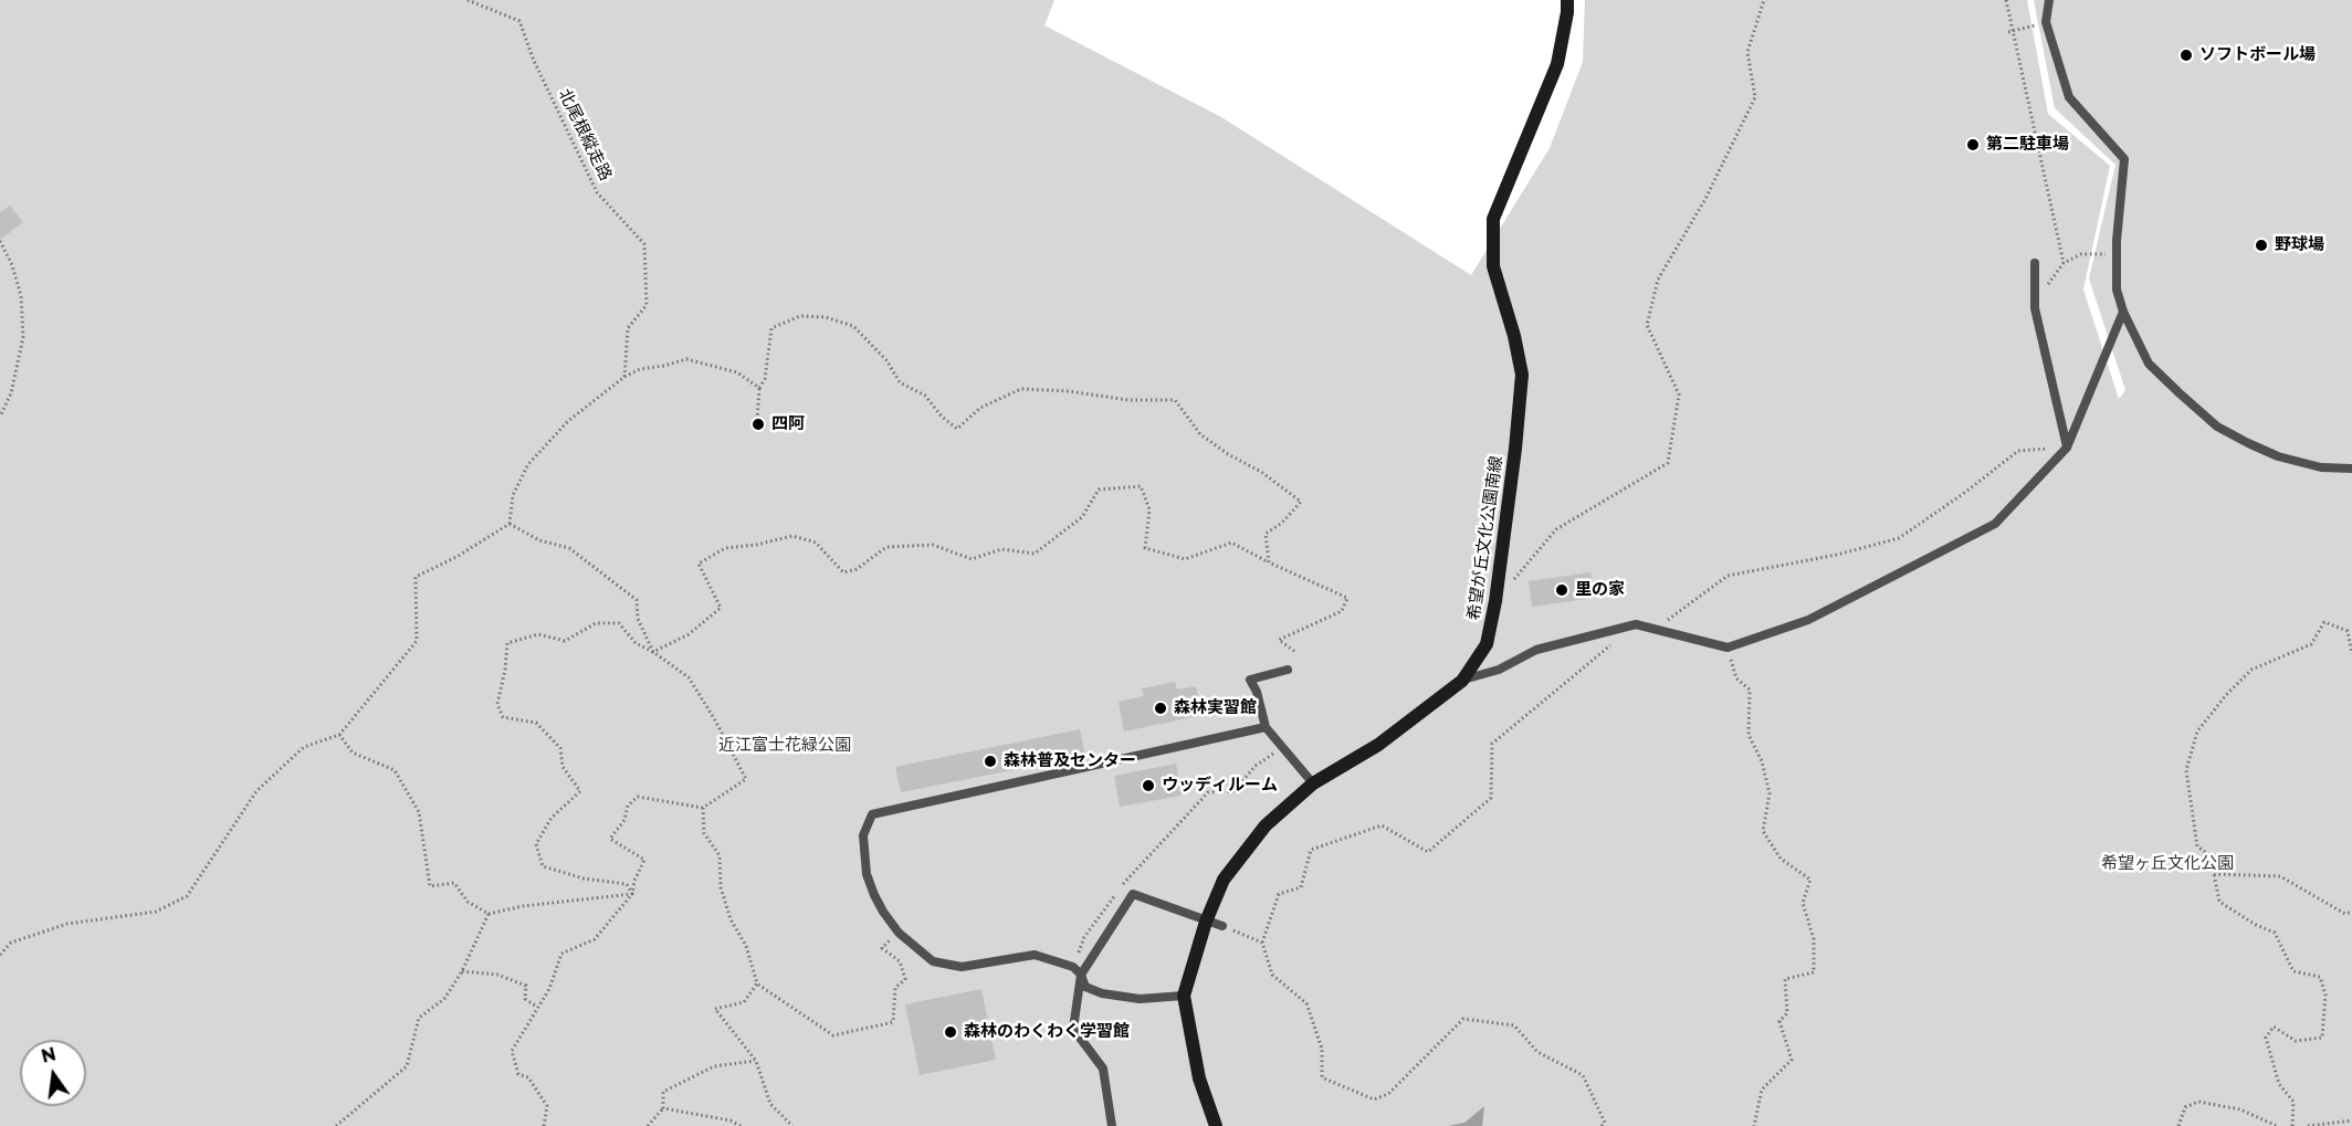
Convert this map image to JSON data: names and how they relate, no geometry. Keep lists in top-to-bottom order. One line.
{"streets":{"main road":["希望が丘文化公園南線"],"path":["北尾根縦走路"]},"parks":["近江富士花緑公園","希望ヶ丘文化公園"],"places":["ソフトボール場","第二駐車場","野球場","四阿","里の家","森林実習館","森林普及センター","ウッディルーム","森林のわくわく学習館"],"north":"top"}
